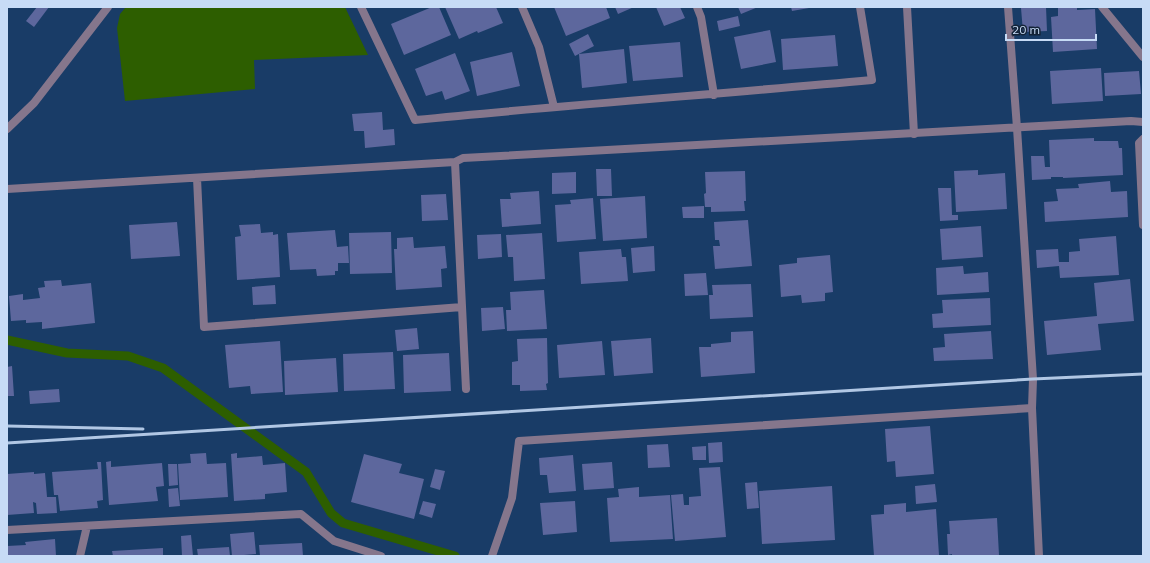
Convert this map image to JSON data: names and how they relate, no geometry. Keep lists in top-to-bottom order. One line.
{"scale_bar":"20 m"}
